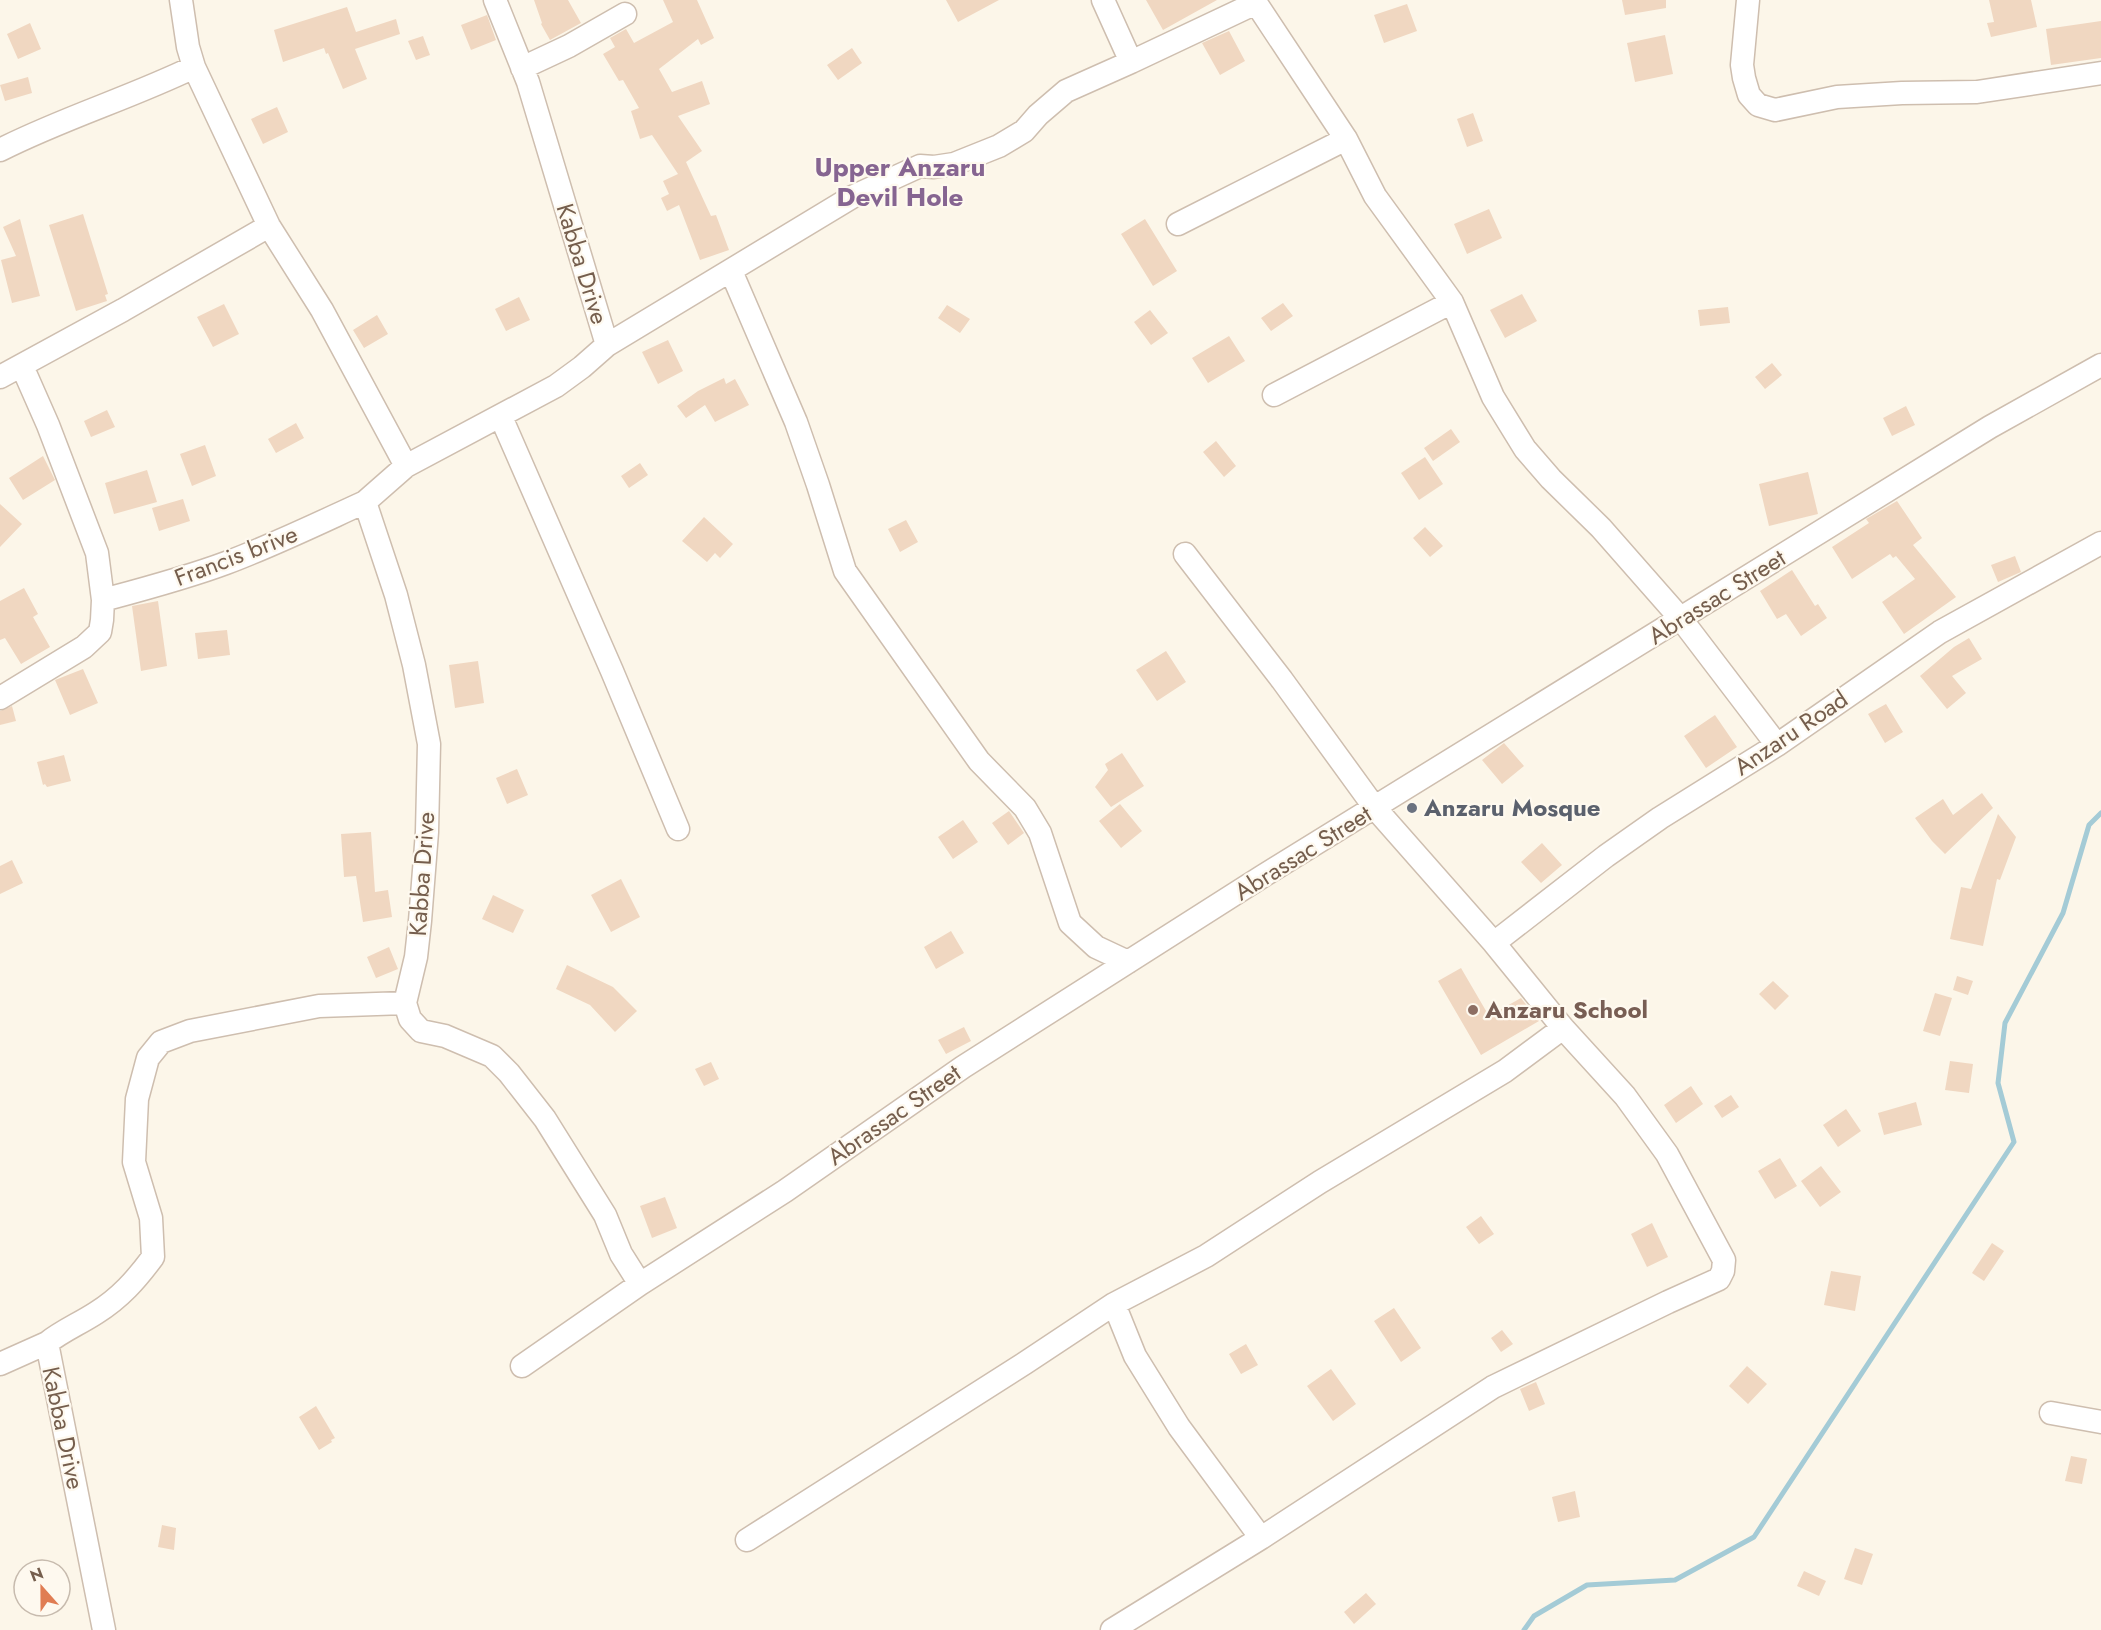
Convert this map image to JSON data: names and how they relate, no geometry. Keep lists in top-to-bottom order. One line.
{"streets":{"street":["Kabba Drive","Francis brive","Abrassac Street","Anzaru Road"]},"crossings":[["Kabba Drive","Francis brive"]],"districts":["Upper Anzaru Devil Hole"],"places":["Anzaru Mosque","Anzaru School"],"north":"top"}
